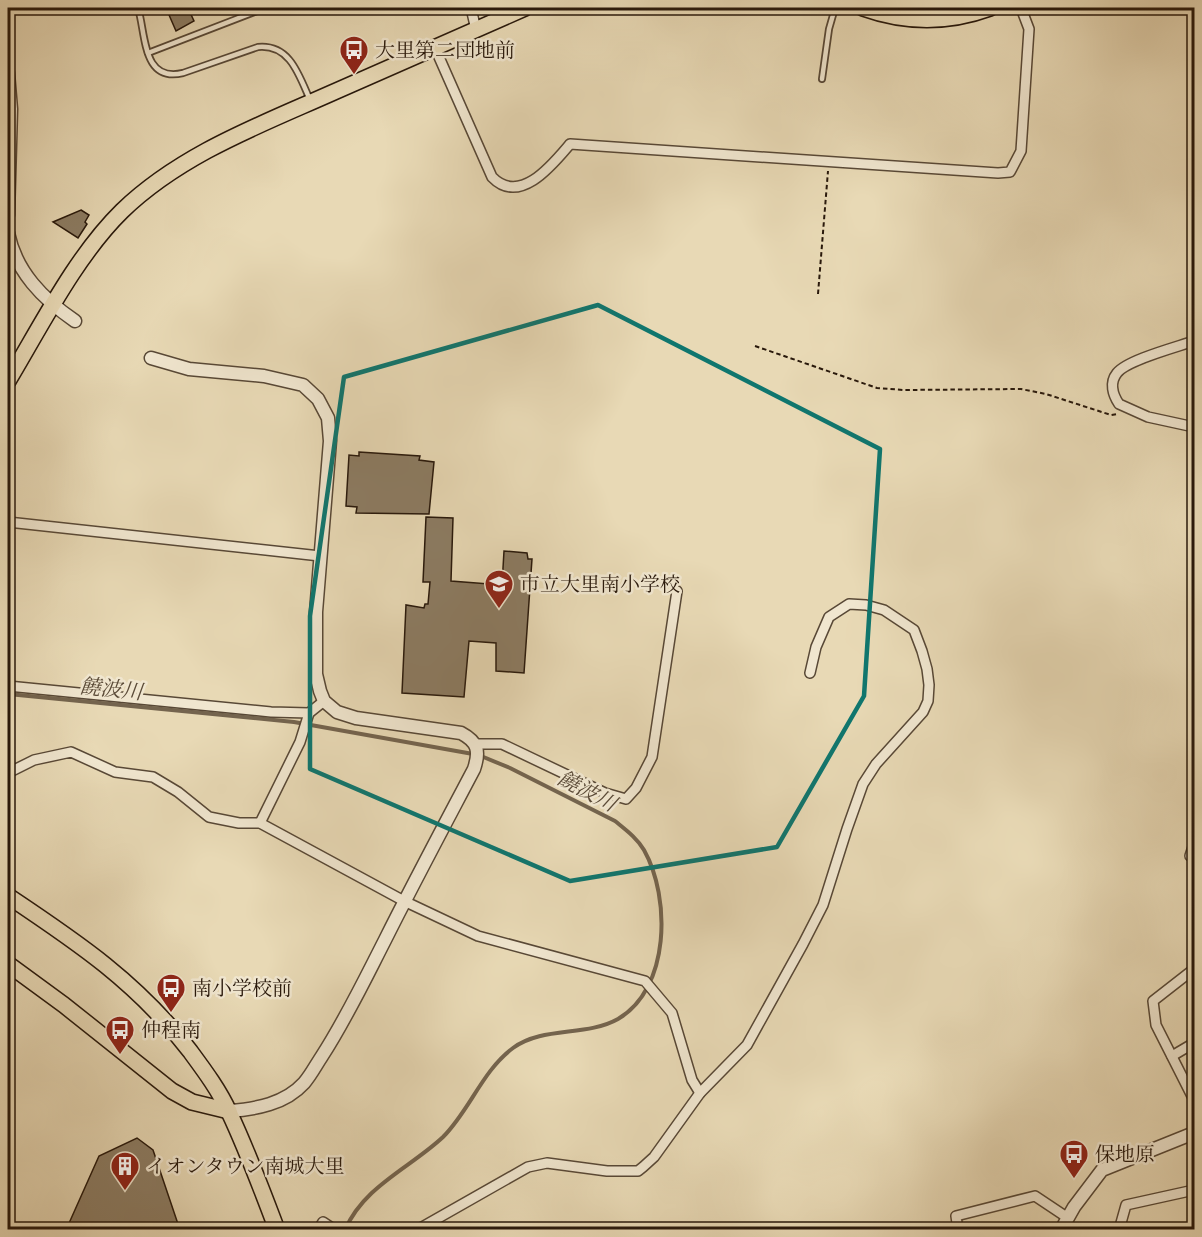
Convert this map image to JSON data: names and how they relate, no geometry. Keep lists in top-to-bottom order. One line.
{"water":["饒波川"],"places":{"bus stop":["大里第二団地前","南小学校前","仲程南","保地原"],"school or university":["市立大里南小学校"],"building":["イオンタウン南城大里"]}}
